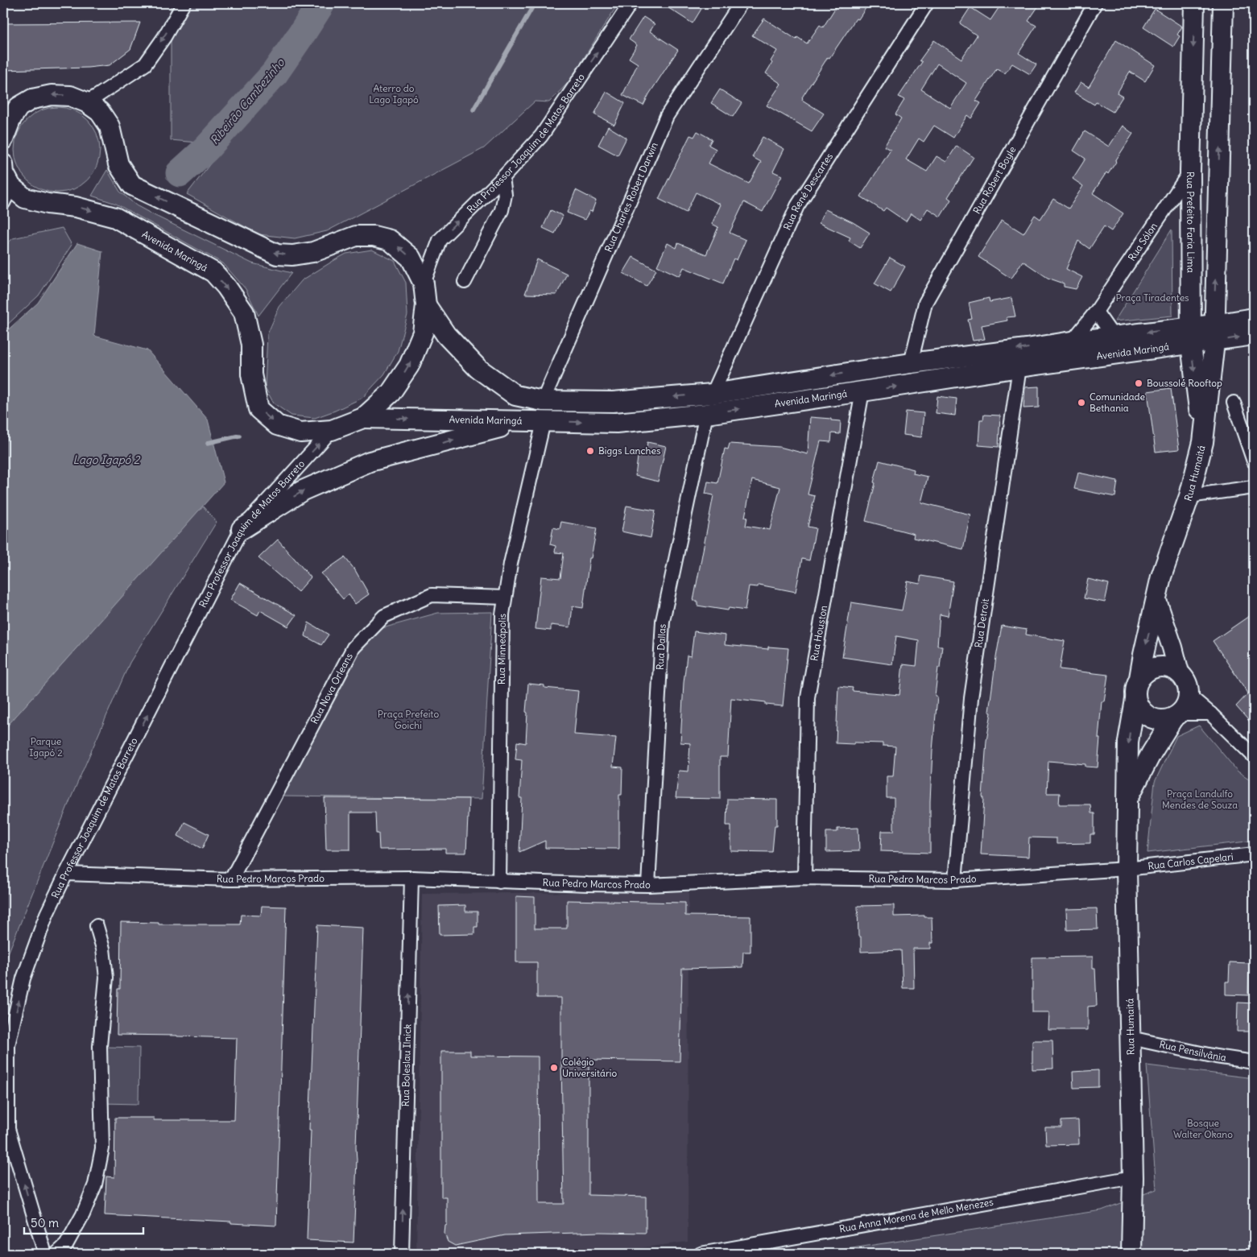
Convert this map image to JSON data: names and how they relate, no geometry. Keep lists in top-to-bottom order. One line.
{"streets":{"main road":["Rua Prefeito Faria Lima","Avenida Maringá","Rua Humaitá"],"street":["Rua Professor Joaquim de Matos Barreto","Rua Robert Boyle","Rua René Descartes","Rua Charles Robert Darwin","Rua Sólon","Rua Detroit","Rua Houston","Rua Dallas","Rua Minneápolis","Rua Nova Orleans","Rua Carlos Capelari","Rua Pedro Marcos Prado","Rua Pensilvânia","Rua Boleslau Ilnick","Rua Anna Morena de Mello Menezes"]},"crossings":[["Rua Professor Joaquim de Matos Barreto","Avenida Maringá"],["Rua Professor Joaquim de Matos Barreto","Rua Pedro Marcos Prado"],["Rua Robert Boyle","Avenida Maringá"],["Rua René Descartes","Avenida Maringá"],["Rua Charles Robert Darwin","Avenida Maringá"],["Rua Prefeito Faria Lima","Rua Sólon"],["Rua Prefeito Faria Lima","Avenida Maringá"],["Rua Prefeito Faria Lima","Rua Humaitá"],["Rua Sólon","Avenida Maringá"],["Avenida Maringá","Rua Humaitá"],["Avenida Maringá","Rua Detroit"],["Avenida Maringá","Rua Houston"],["Avenida Maringá","Rua Dallas"],["Avenida Maringá","Rua Minneápolis"],["Rua Humaitá","Rua Carlos Capelari"],["Rua Humaitá","Rua Pedro Marcos Prado"],["Rua Humaitá","Rua Pensilvânia"],["Rua Humaitá","Rua Anna Morena de Mello Menezes"],["Rua Detroit","Rua Pedro Marcos Prado"],["Rua Houston","Rua Pedro Marcos Prado"],["Rua Dallas","Rua Pedro Marcos Prado"],["Rua Minneápolis","Rua Nova Orleans"],["Rua Minneápolis","Rua Pedro Marcos Prado"],["Rua Nova Orleans","Rua Pedro Marcos Prado"],["Rua Carlos Capelari","Rua Pedro Marcos Prado"],["Rua Pedro Marcos Prado","Rua Boleslau Ilnick"]],"one_way":["Rua Boleslau Ilnick"],"water":["Ribeirão Cambezinho","Lago Igapó 2"],"parks":["Aterro do Lago Igapó","Praça Tiradentes","Praça Prefeito Goichi","Parque Igapó 2","Praça Landulfo Mendes de Souza","Bosque Walter Okano"],"places":["Boussolé Rooftop","Comunidade Bethania","Biggs Lanches","Colégio Universitário"],"scale_bar":"50 m"}
